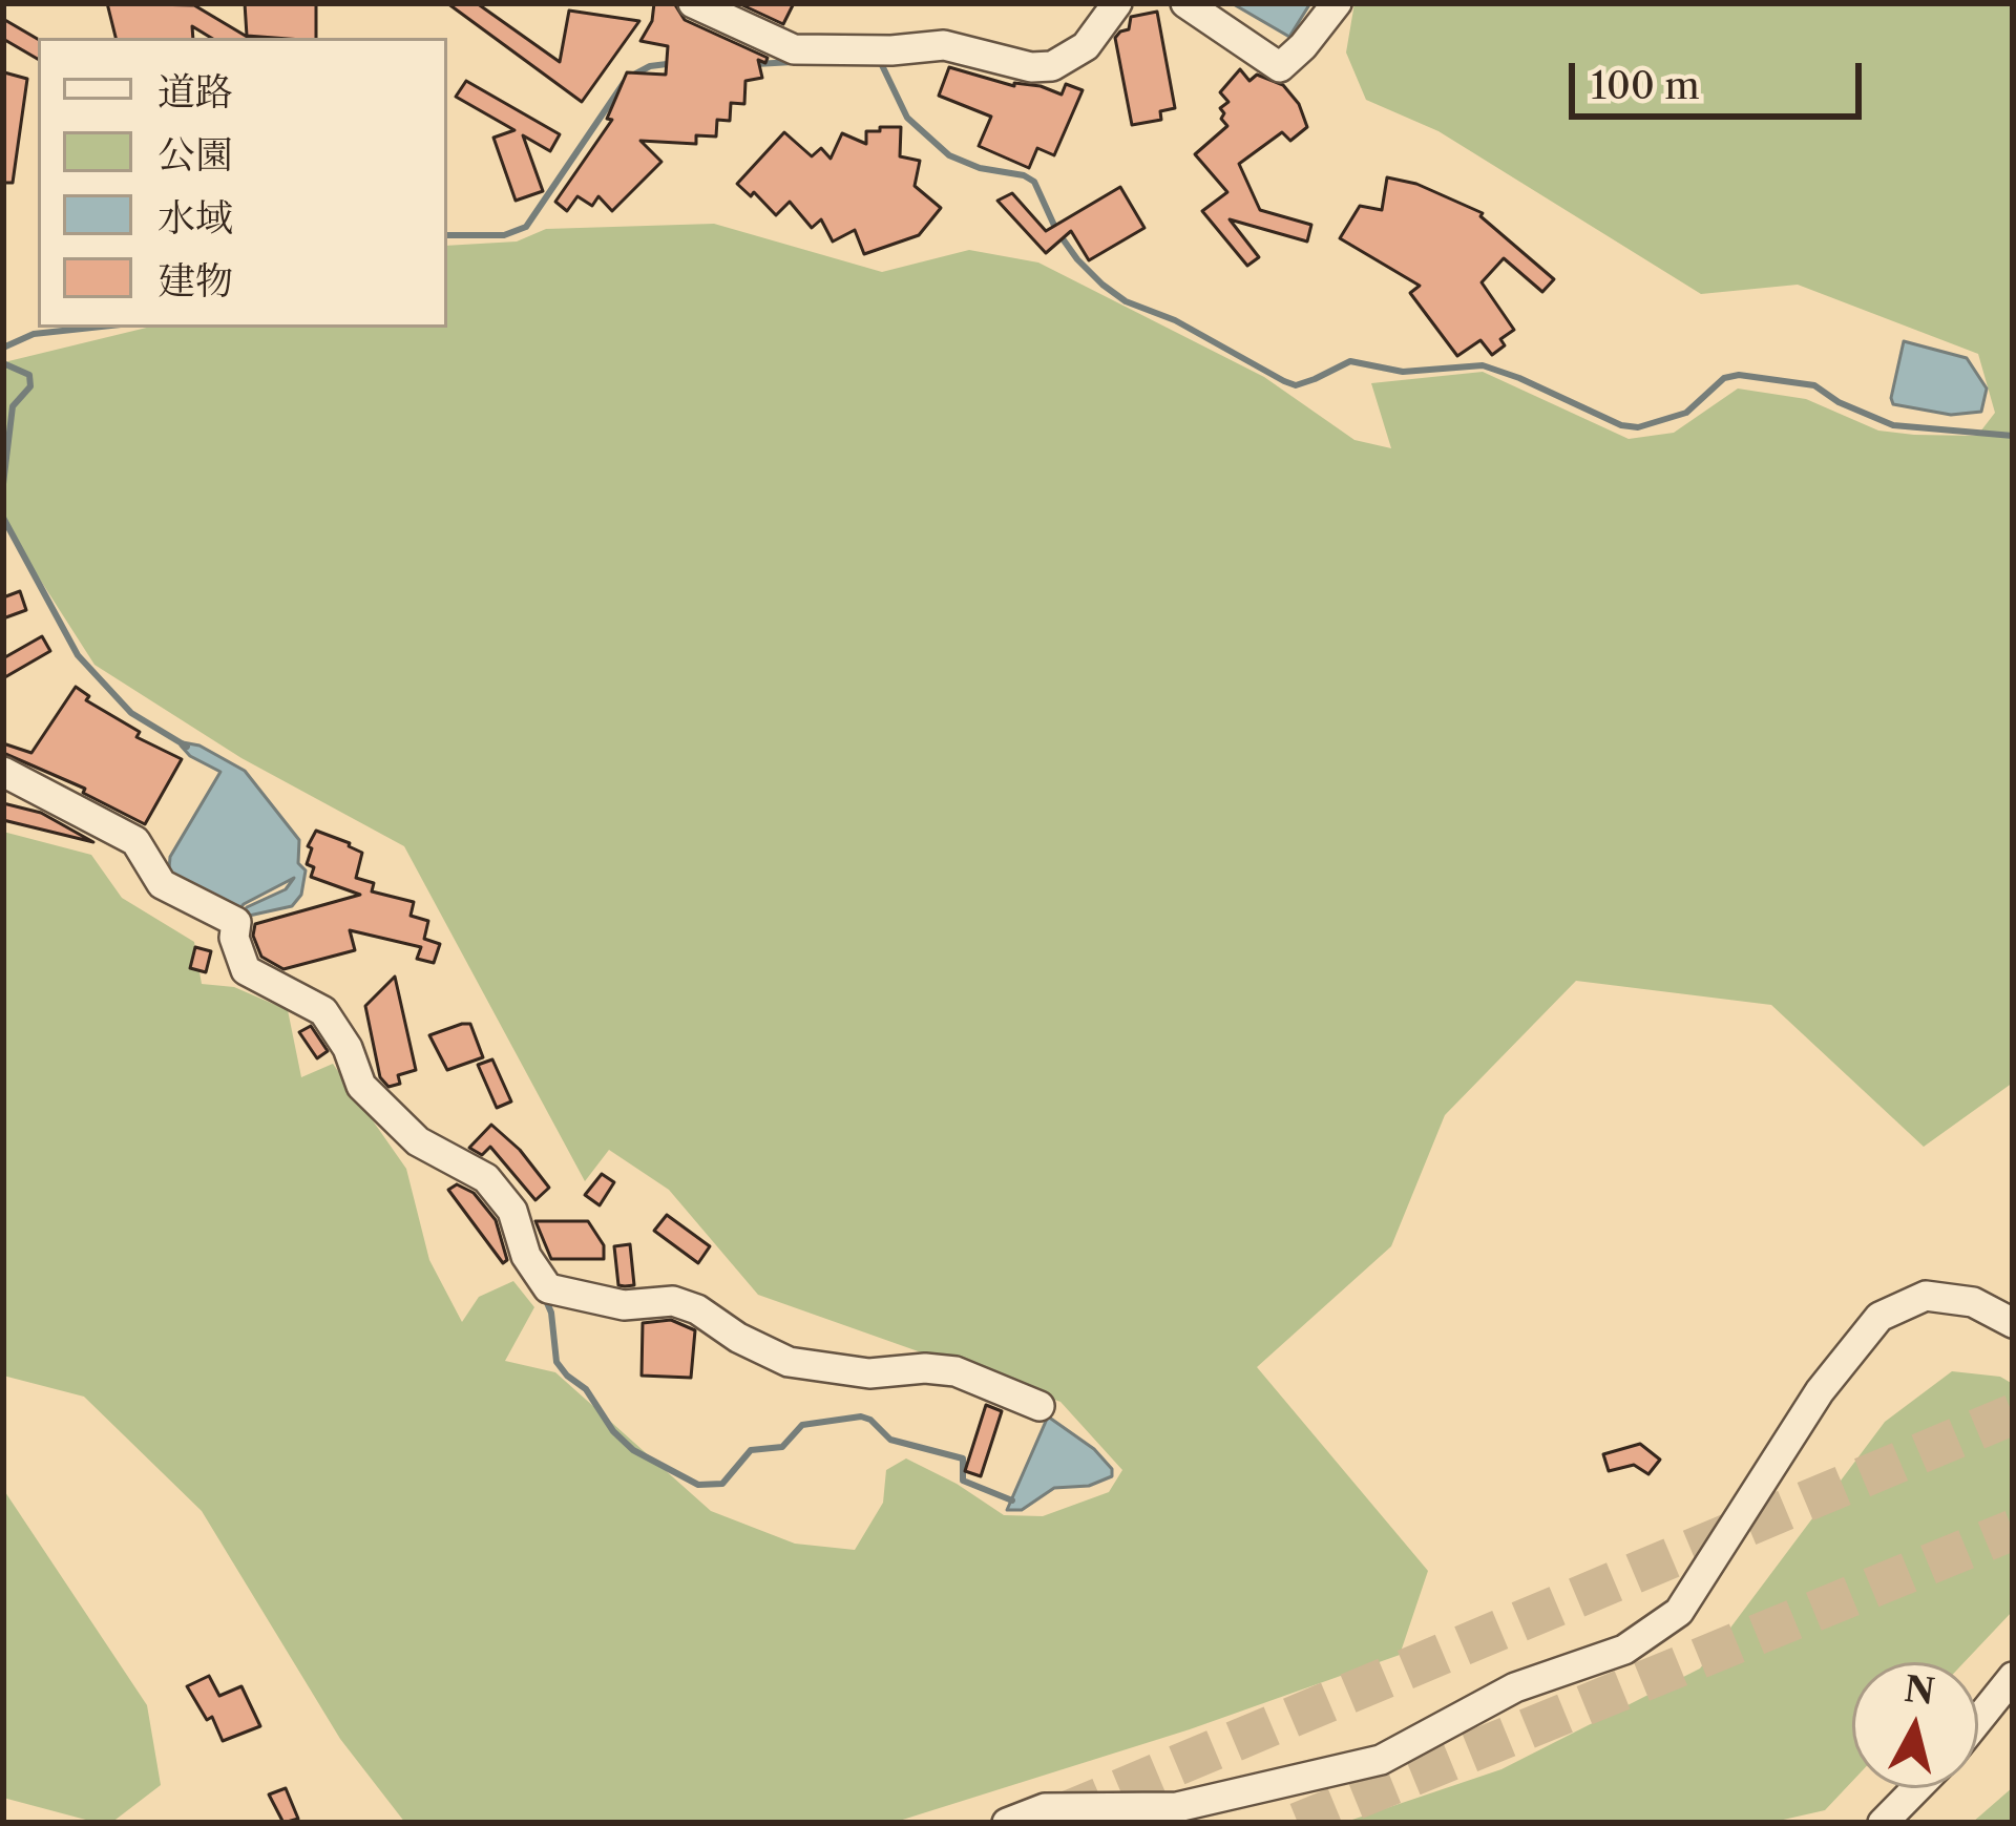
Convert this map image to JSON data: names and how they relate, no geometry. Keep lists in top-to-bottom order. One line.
{"legend":["道路","公園","水域","建物"],"scale_bar":"100 m","north":"top"}
